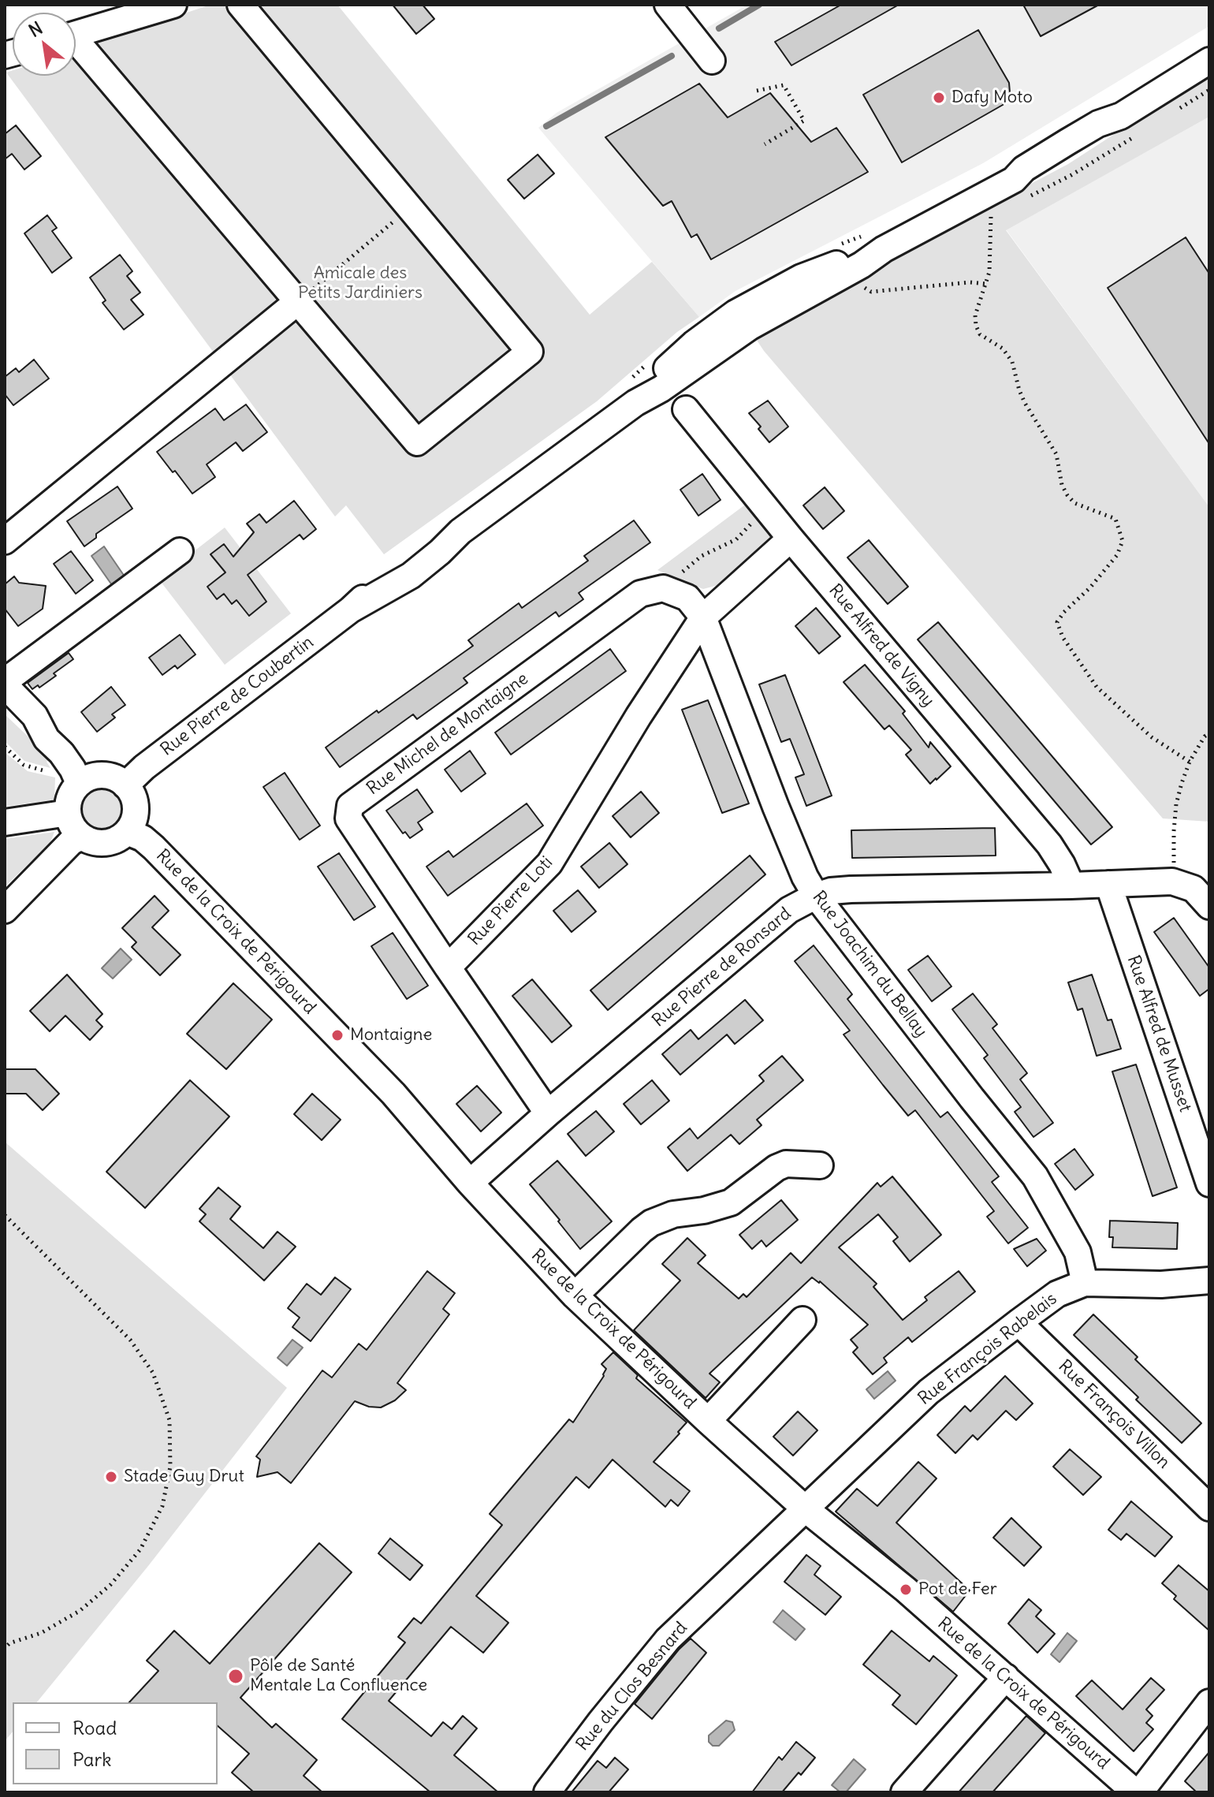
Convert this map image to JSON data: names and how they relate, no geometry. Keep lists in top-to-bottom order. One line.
{"streets":{"street":["Rue Alfred de Vigny","Rue Pierre de Coubertin","Rue Michel de Montaigne","Rue Pierre Loti","Rue de la Croix de Périgourd","Rue Joachim du Bellay","Rue Pierre de Ronsard","Rue Alfred de Musset","Rue François Rabelais","Rue François Villon","Rue du Clos Besnard"]},"crossings":[["Rue Alfred de Vigny","Rue Pierre Loti"],["Rue Alfred de Vigny","Rue Pierre de Ronsard"],["Rue Pierre de Coubertin","Rue de la Croix de Périgourd"],["Rue Michel de Montaigne","Rue Pierre Loti"],["Rue Pierre Loti","Rue Joachim du Bellay"],["Rue de la Croix de Périgourd","Rue Pierre de Ronsard"],["Rue de la Croix de Périgourd","Rue François Rabelais"],["Rue de la Croix de Périgourd","Rue du Clos Besnard"],["Rue Joachim du Bellay","Rue Pierre de Ronsard"],["Rue Joachim du Bellay","Rue François Rabelais"],["Rue Pierre de Ronsard","Rue Alfred de Musset"],["Rue François Rabelais","Rue François Villon"],["Rue François Rabelais","Rue du Clos Besnard"]],"parks":["Amicale des Petits Jardiniers"],"places":["Dafy Moto","Montaigne","Stade Guy Drut","Pot de Fer","Pôle de Santé Mentale La Confluence"],"legend":["Road","Park"],"north":"top left"}
